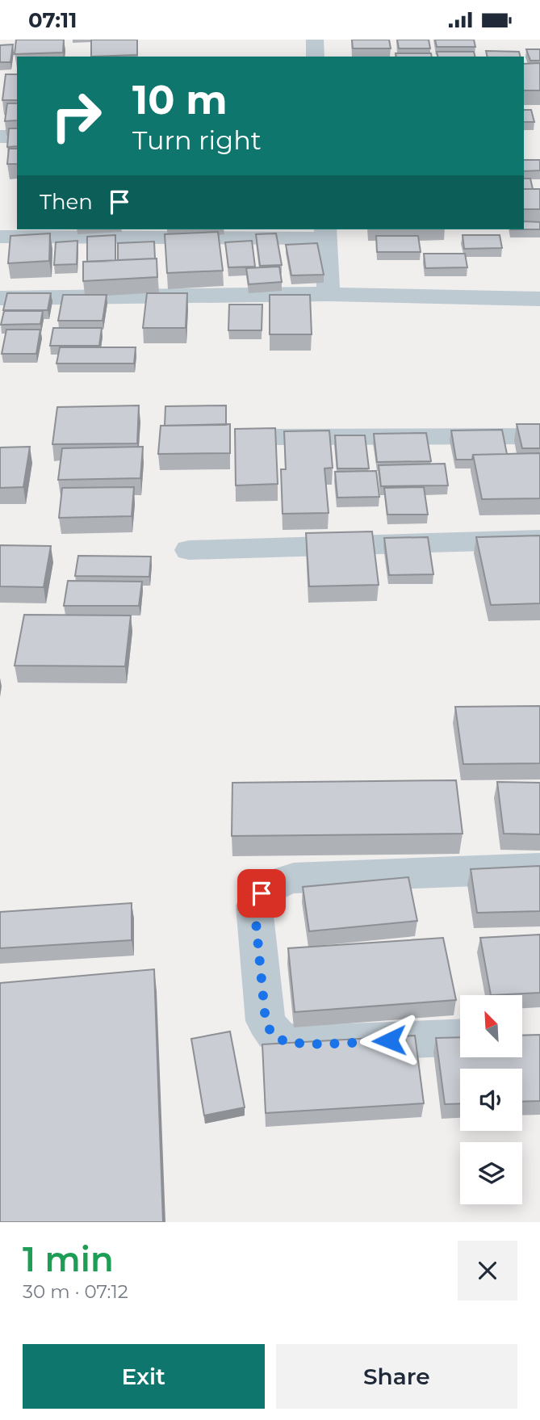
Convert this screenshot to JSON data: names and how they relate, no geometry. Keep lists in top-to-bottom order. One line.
{"north":"top left","page":{"status":"07:11","turn":["10 m","Turn right"],"then":"Then","heading":["1 min","30 m · 07:12"],"buttons":["Exit","Share"]}}
